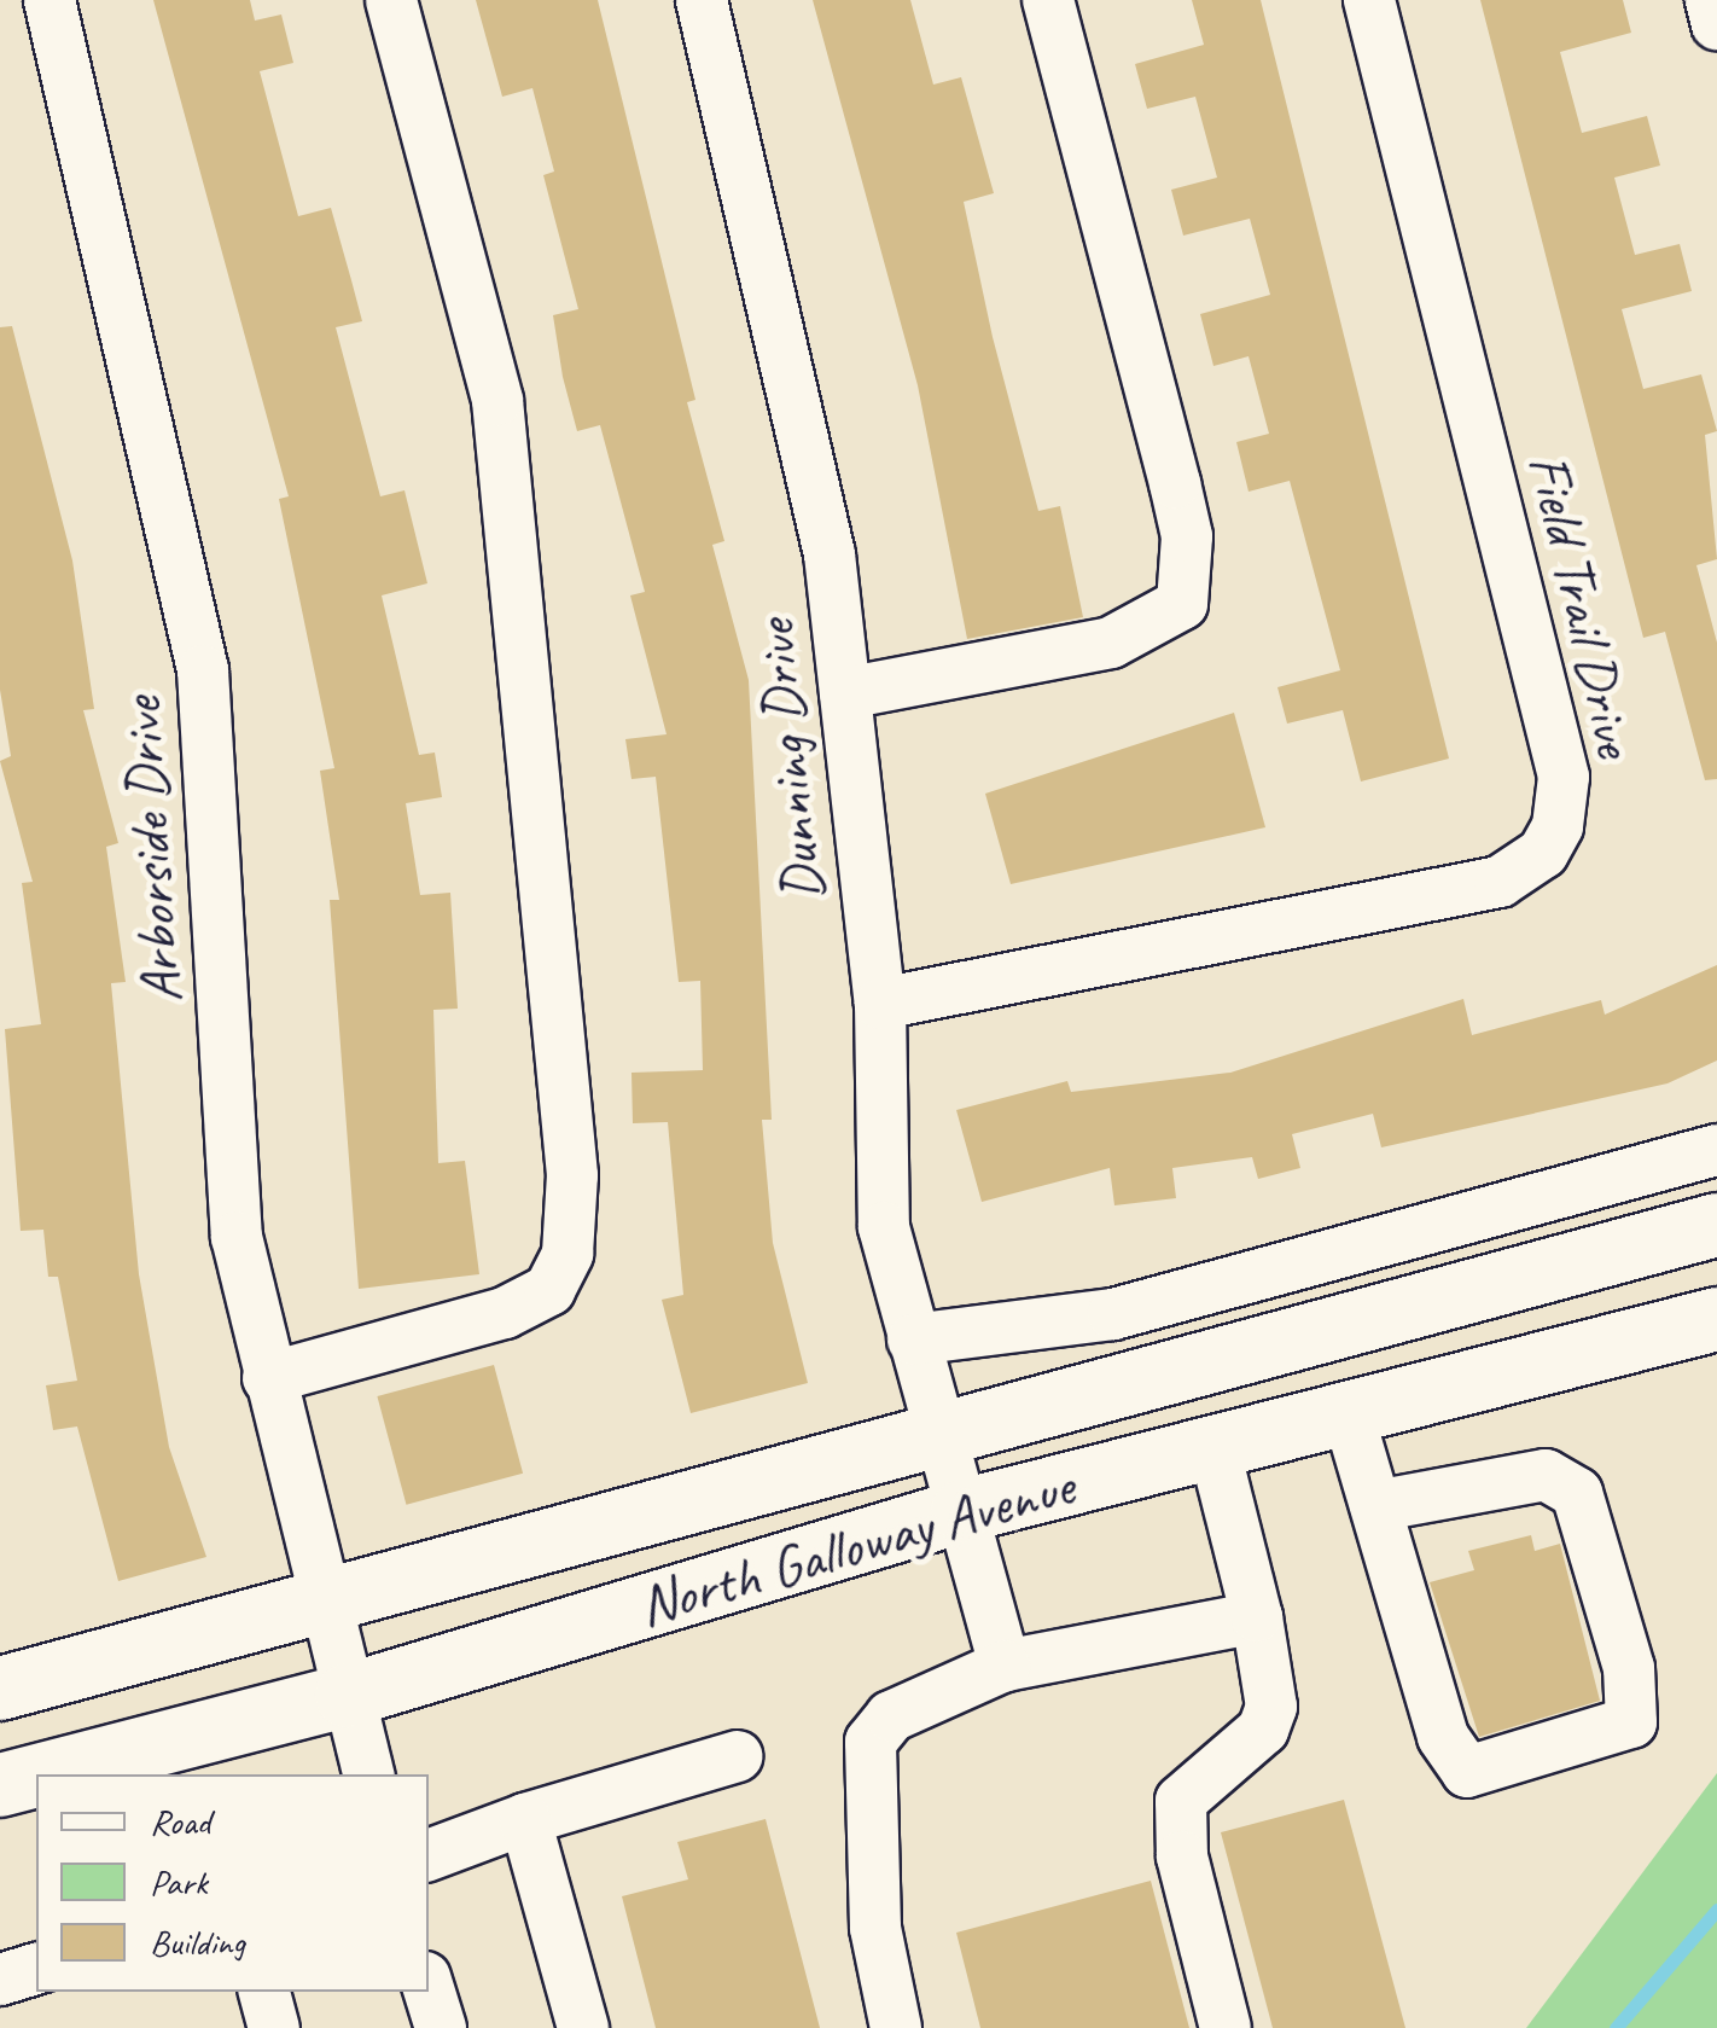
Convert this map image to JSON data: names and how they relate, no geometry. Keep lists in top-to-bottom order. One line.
{"streets":{"main road":["North Galloway Avenue"],"street":["Field Trail Drive","Dunning Drive","Arborside Drive"]},"crossings":[["Field Trail Drive","Dunning Drive"],["Dunning Drive","North Galloway Avenue"],["Arborside Drive","North Galloway Avenue"]],"legend":["Road","Park","Building"]}
